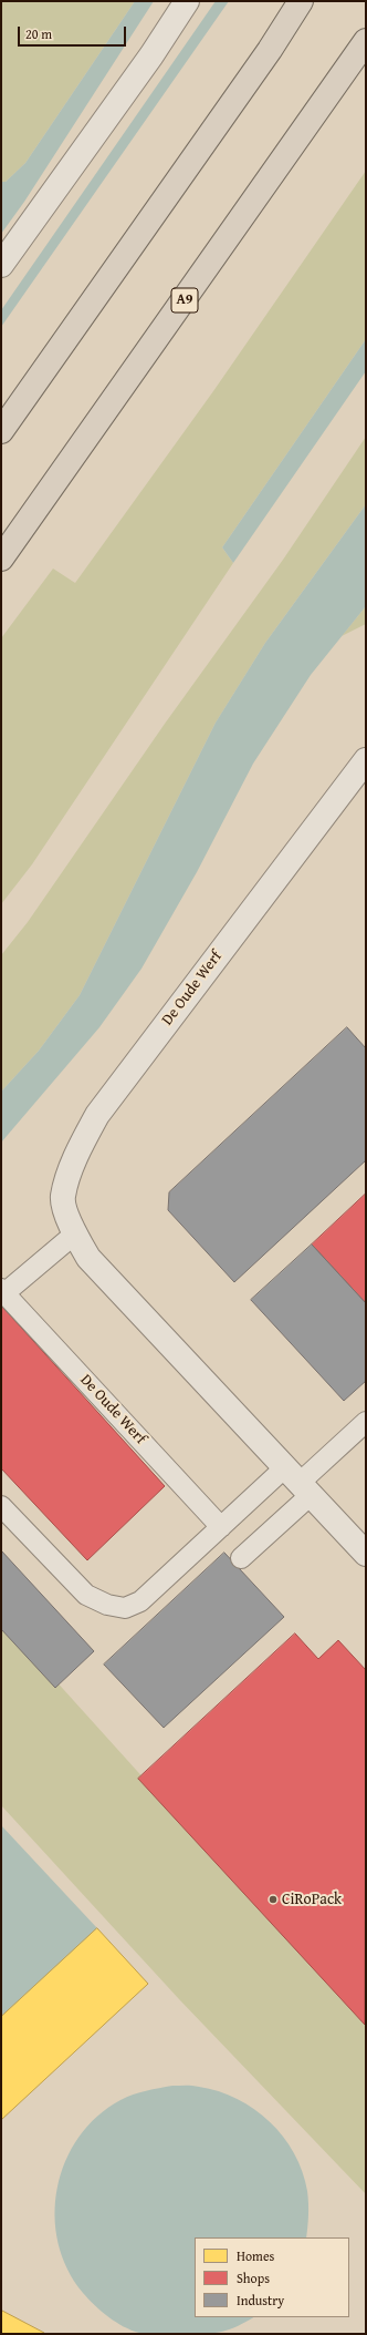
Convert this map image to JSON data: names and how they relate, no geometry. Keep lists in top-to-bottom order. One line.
{"streets":{"highway":["A9"],"street":["De Oude Werf"]},"places":["CiRoPack"],"legend":["Homes","Shops","Industry"],"scale_bar":"20 m"}
